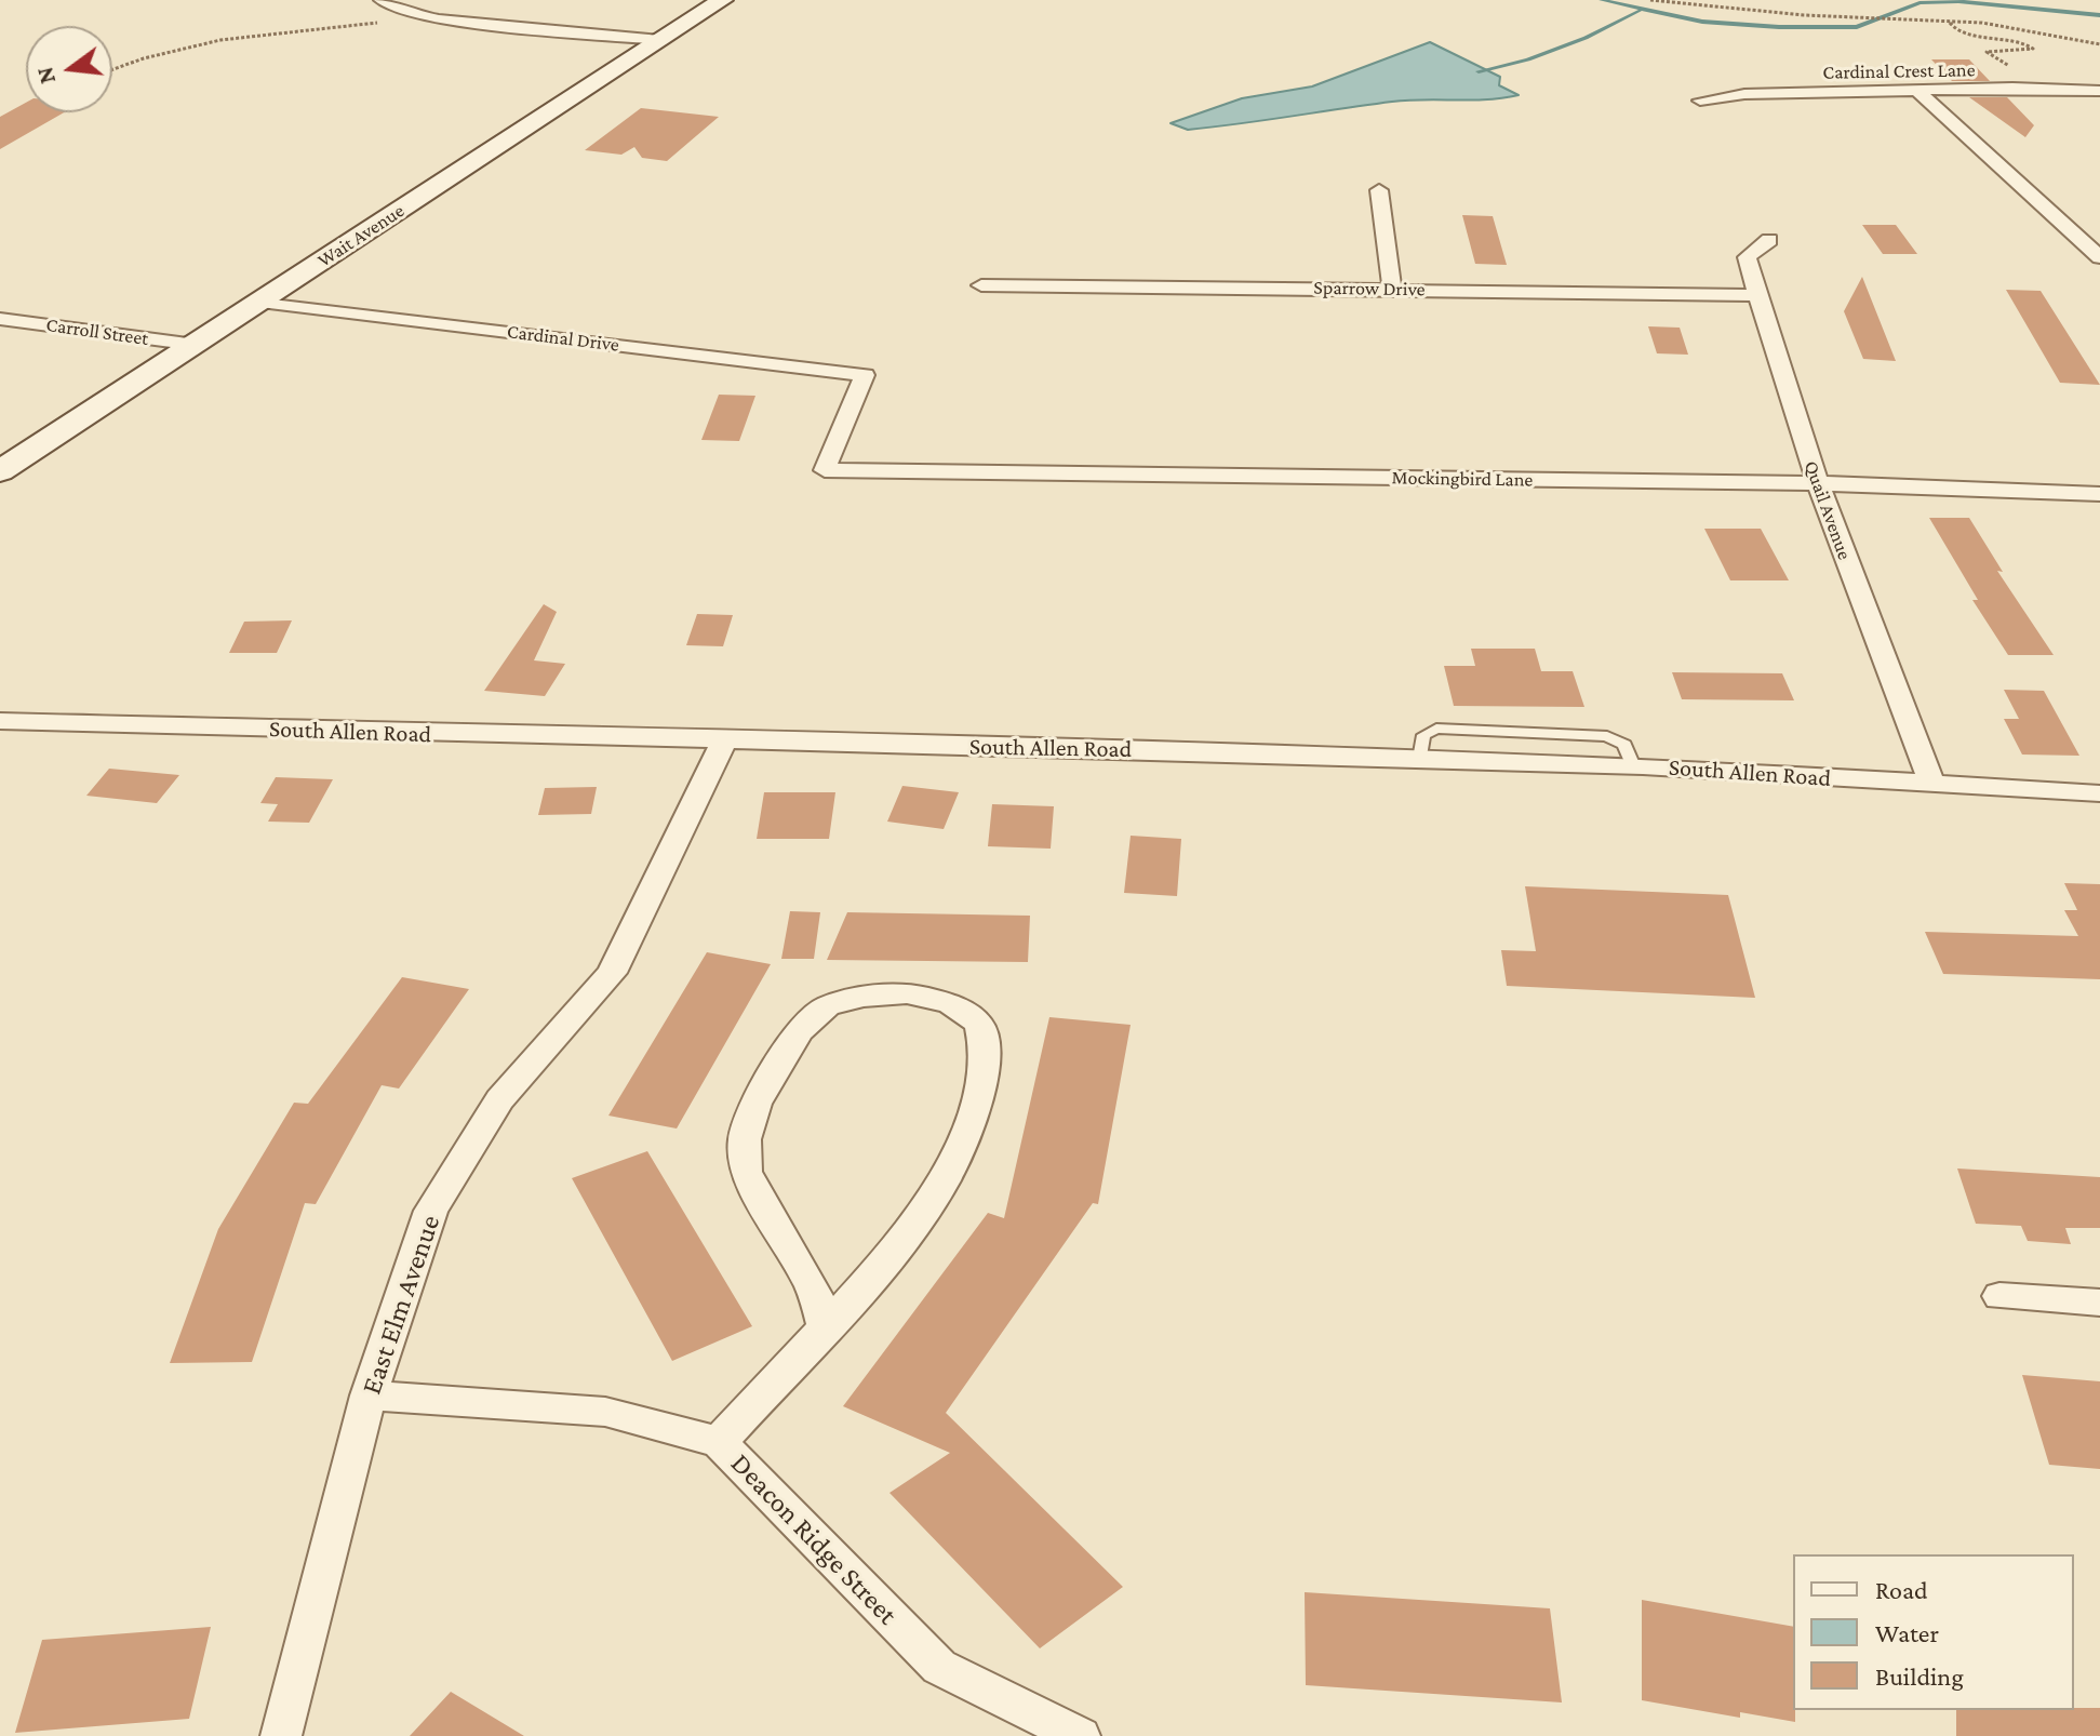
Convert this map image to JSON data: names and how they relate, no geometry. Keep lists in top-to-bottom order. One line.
{"streets":{"main road":["Wait Avenue"],"street":["Cardinal Crest Lane","Sparrow Drive","Carroll Street","Cardinal Drive","Mockingbird Lane","Quail Avenue","South Allen Road","East Elm Avenue","Deacon Ridge Street"]},"crossings":[["Wait Avenue","Carroll Street"],["Wait Avenue","Cardinal Drive"],["Sparrow Drive","Quail Avenue"],["Cardinal Drive","Mockingbird Lane"],["Mockingbird Lane","Quail Avenue"],["Quail Avenue","South Allen Road"],["South Allen Road","East Elm Avenue"],["East Elm Avenue","Deacon Ridge Street"]],"legend":["Road","Water","Building"],"north":"left"}
